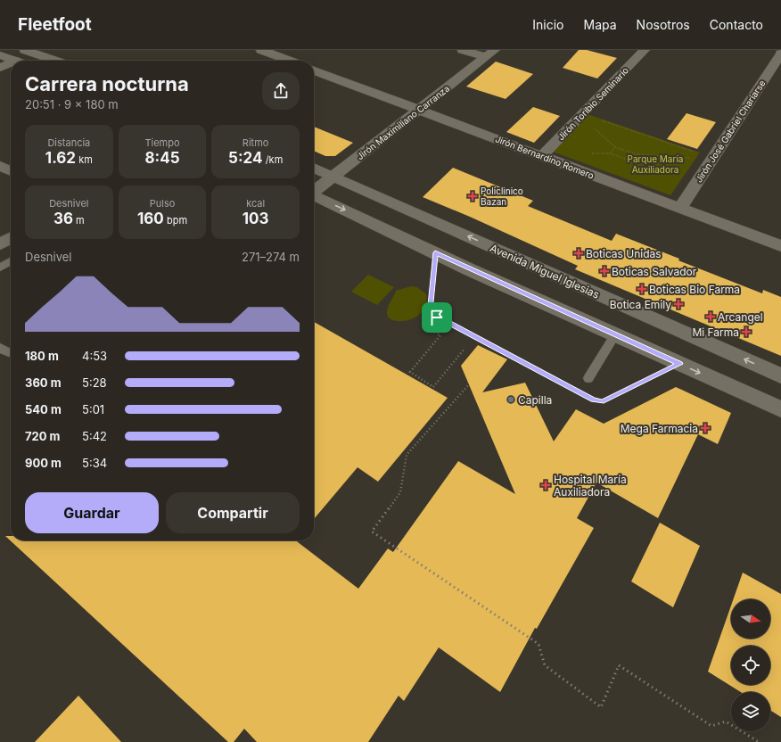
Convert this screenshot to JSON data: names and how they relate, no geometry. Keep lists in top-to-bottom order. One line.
{"streets":{"street":["Jirón Toribio Seminario","Jirón Maximiliano Carranza","Jirón José Gabriel Chariarse","Jirón Bernardino Romero","Avenida Miguel Iglesias"]},"crossings":[["Jirón Toribio Seminario","Jirón Bernardino Romero"],["Jirón Maximiliano Carranza","Jirón Bernardino Romero"],["Jirón Maximiliano Carranza","Avenida Miguel Iglesias"],["Jirón José Gabriel Chariarse","Jirón Bernardino Romero"]],"parks":["Parque María Auxiliadora"],"places":{"health":["Policlinico Bazan","Boticas Unidas","Boticas Salvador","Boticas Bio Farma","Botica Emily","Arcangel","Mi Farma","Mega Farmacia","Hospital María Auxiliadora"],"other":["Capilla"]},"north":"right","page":{"header":"Fleetfoot","nav":["Inicio","Mapa","Nosotros","Contacto"],"heading":["Carrera nocturna","20:51 · 9 × 180 m"],"stats":[["Distancia","1.62 km"],["Tiempo","8:45"],["Ritmo","5:24 /km"],["Desnivel","36 m"],["Pulso","160 bpm"],["kcal","103"]],"chart":["Desnivel","271–274 m"],"list":[{"name":"180 m","note":"4:53"},{"name":"360 m","note":"5:28"},{"name":"540 m","note":"5:01"},{"name":"720 m","note":"5:42"},{"name":"900 m","note":"5:34"}],"buttons":["Guardar","Compartir"]}}
